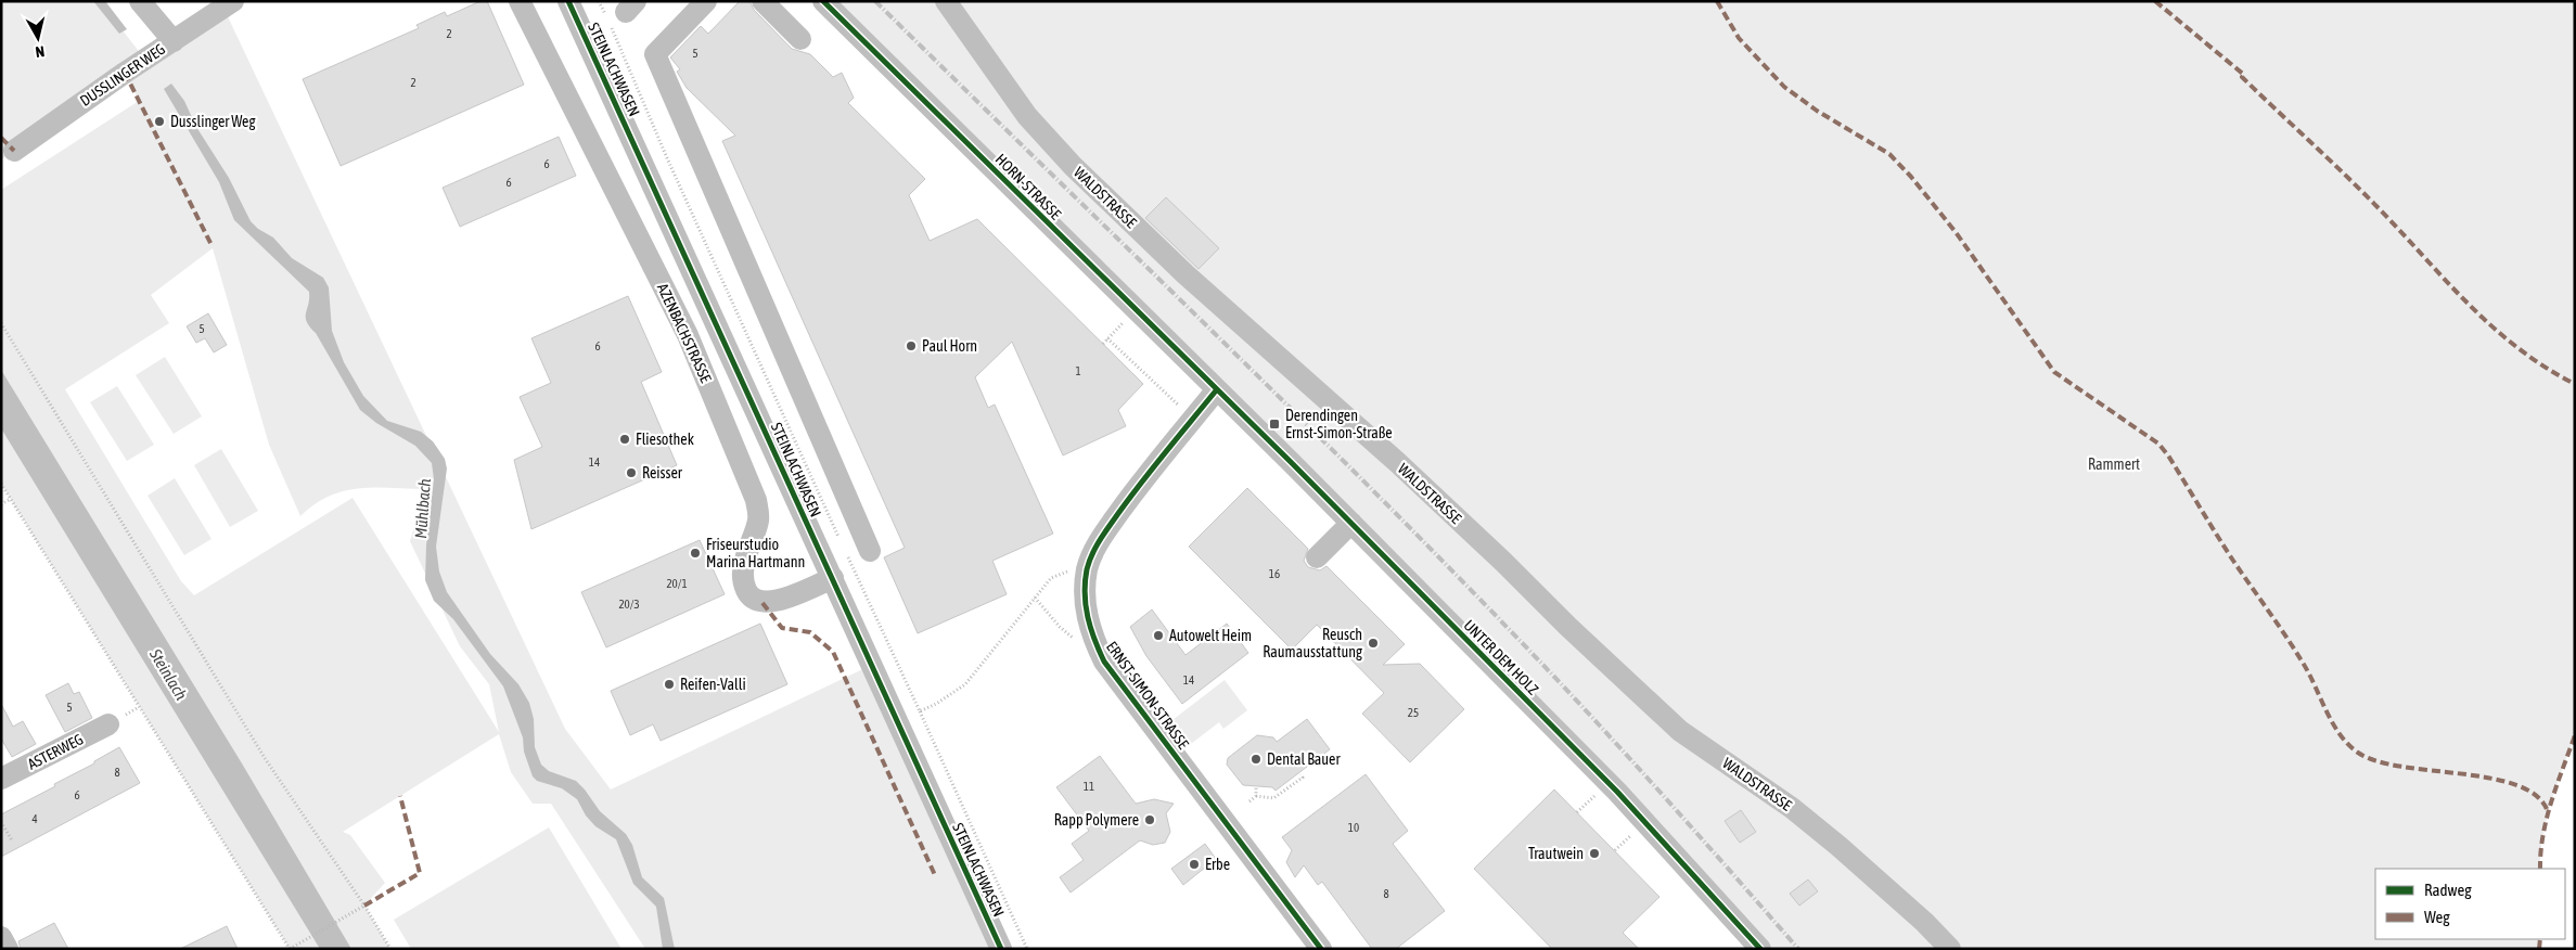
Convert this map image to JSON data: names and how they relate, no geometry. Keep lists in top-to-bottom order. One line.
{"streets":{"street":["STEINLACHWASEN","DUSSLINGER WEG","HORN-STRASSE","WALDSTRASSE","AZENBACHSTRASSE","UNTER DEM HOLZ","ERNST-SIMON-STRASSE","ASTERWEG"]},"crossings":[["STEINLACHWASEN","AZENBACHSTRASSE"],["HORN-STRASSE","UNTER DEM HOLZ"],["HORN-STRASSE","ERNST-SIMON-STRASSE"],["UNTER DEM HOLZ","ERNST-SIMON-STRASSE"]],"water":["Mühlbach","Steinlach"],"parks":["Rammert"],"places":{"other":["Dusslinger Weg","Paul Horn","Fliesothek","Reisser","Friseurstudio Marina Hartmann","Autowelt Heim","Reusch Raumausstattung","Reifen-Valli","Dental Bauer","Rapp Polymere","Trautwein","Erbe"],"transit":["Derendingen Ernst-Simon-Straße"]},"house_numbers":["2","5","2","6","6","5","6","1","14","16","20/1","20/3","14","5","25","8","11","6","4","10","8"],"legend":["Radweg","Weg"],"north":"bottom"}
